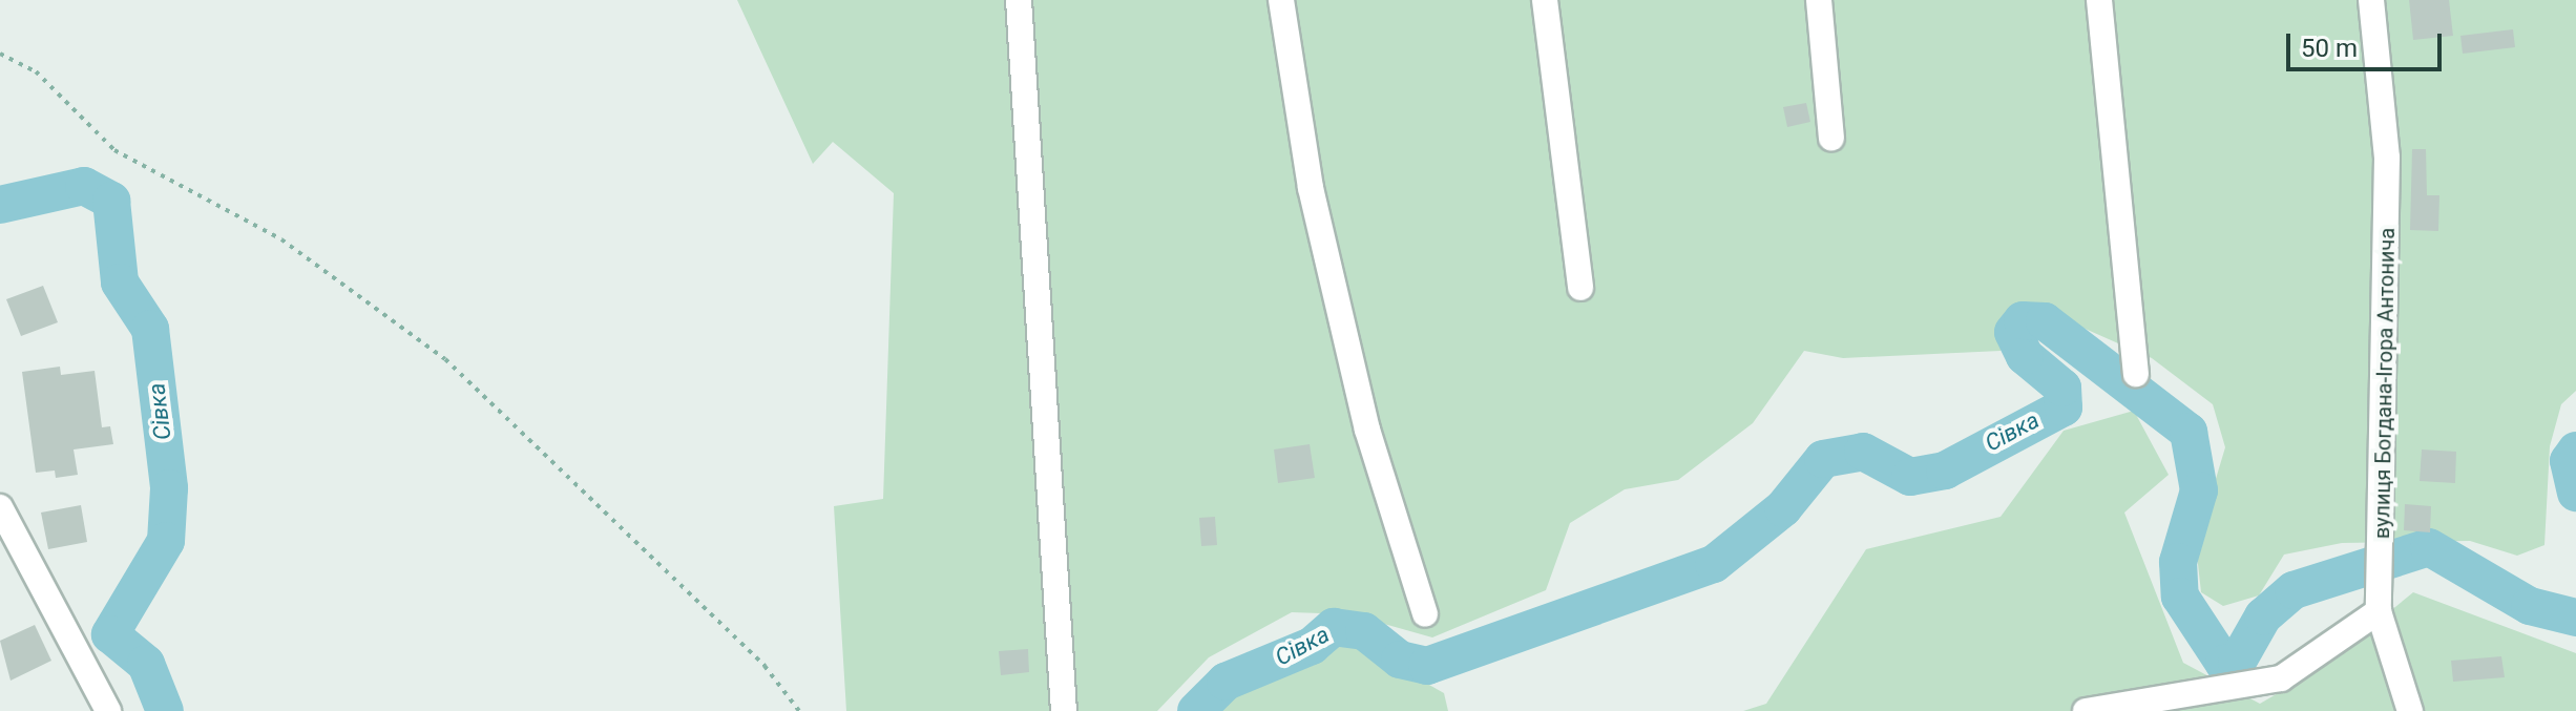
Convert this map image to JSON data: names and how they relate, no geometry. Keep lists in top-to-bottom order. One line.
{"streets":{"street":["вулиця Богдана-Ігора Антонича"]},"water":["Сівка"],"scale_bar":"50 m"}
